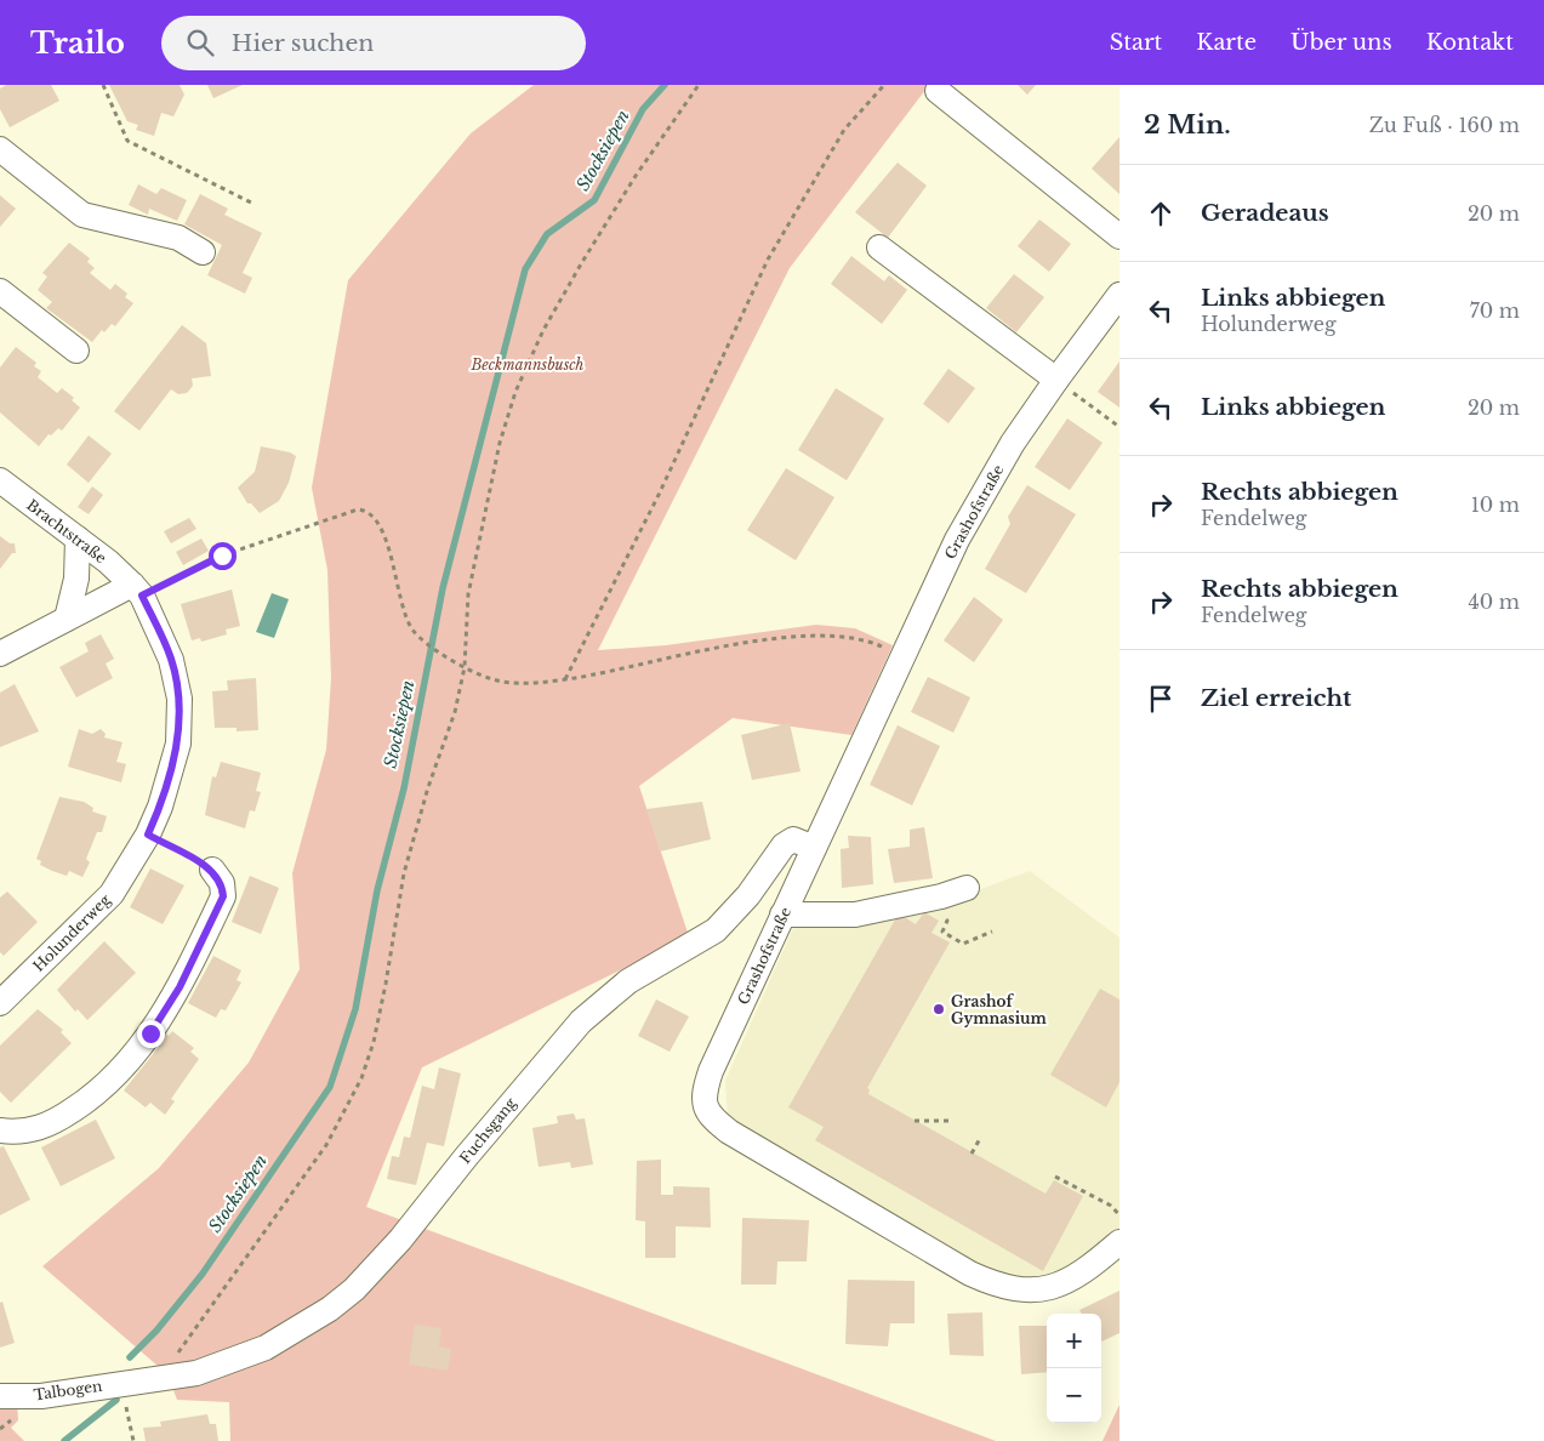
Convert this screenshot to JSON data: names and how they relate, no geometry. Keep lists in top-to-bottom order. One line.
{"streets":{"street":["Grashofstraße","Brachtstraße","Holunderweg","Fuchsgang","Talbogen"]},"crossings":[["Grashofstraße","Fuchsgang"],["Brachtstraße","Holunderweg"],["Fuchsgang","Talbogen"]],"water":["Stocksiepen"],"parks":["Beckmannsbusch"],"places":["Grashof Gymnasium"],"page":{"header":"Trailo","search":"Hier suchen","nav":["Start","Karte","Über uns","Kontakt"],"heading":["2 Min.","Zu Fuß · 160 m"],"list":[["Geradeaus","20 m"],["Links abbiegen","Holunderweg","70 m"],["Links abbiegen","20 m"],["Rechts abbiegen","Fendelweg","10 m"],["Rechts abbiegen","Fendelweg","40 m"],"Ziel erreicht"],"map_buttons":["+","−"]}}
